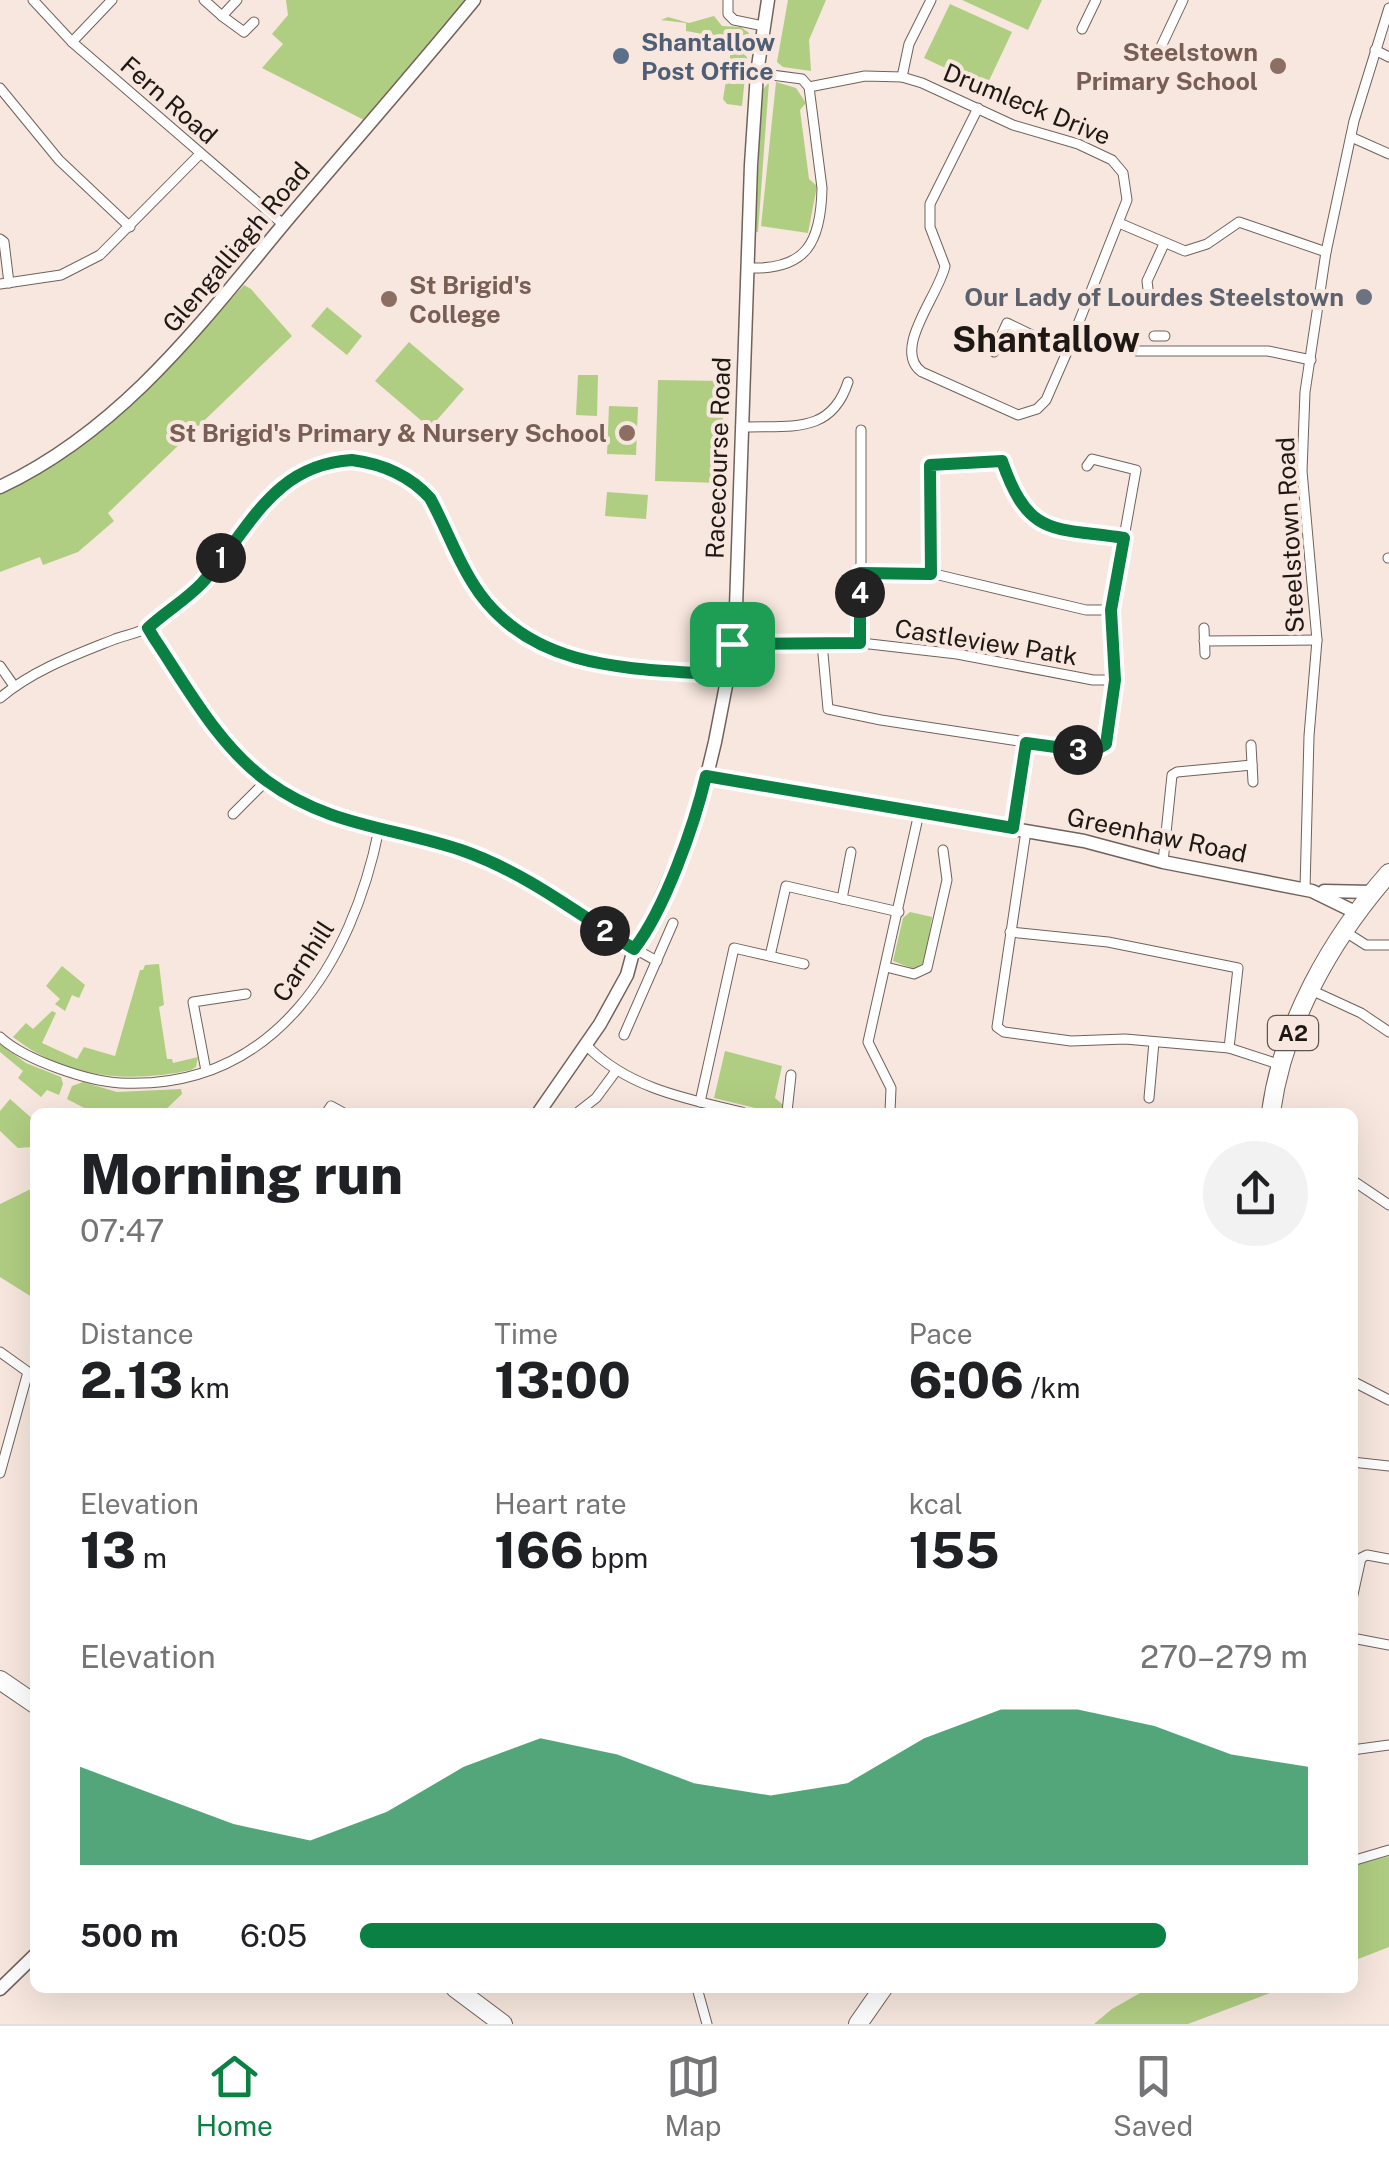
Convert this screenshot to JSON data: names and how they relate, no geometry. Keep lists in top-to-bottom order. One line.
{"streets":{"highway":["A2"],"main road":["Glengalliagh Road","Racecourse Road","Greenhaw Road"],"street":["Fern Road","Drumleck Drive","Steelstown Road","Castleview Patk","Carnhill"]},"crossings":[["Fern Road","Glengalliagh Road"],["Drumleck Drive","Racecourse Road"],["Racecourse Road","Castleview Patk"],["Racecourse Road","Greenhaw Road"],["Steelstown Road","Greenhaw Road"],["Greenhaw Road","A2"]],"districts":["Shantallow"],"places":["Shantallow Post Office","Steelstown Primary School","Our Lady of Lourdes Steelstown","St Brigid's College","St Brigid's Primary & Nursery School"],"page":{"pins":["1","4","3","2"],"heading":["Morning run","07:47"],"stats":[["Distance","2.13 km"],["Time","13:00"],["Pace","6:06 /km"],["Elevation","13 m"],["Heart rate","166 bpm"],["kcal","155"]],"chart":["Elevation","270–279 m"],"list":[{"name":"500 m","note":"6:05"}],"tabs":["Home","Map","Saved"]}}
